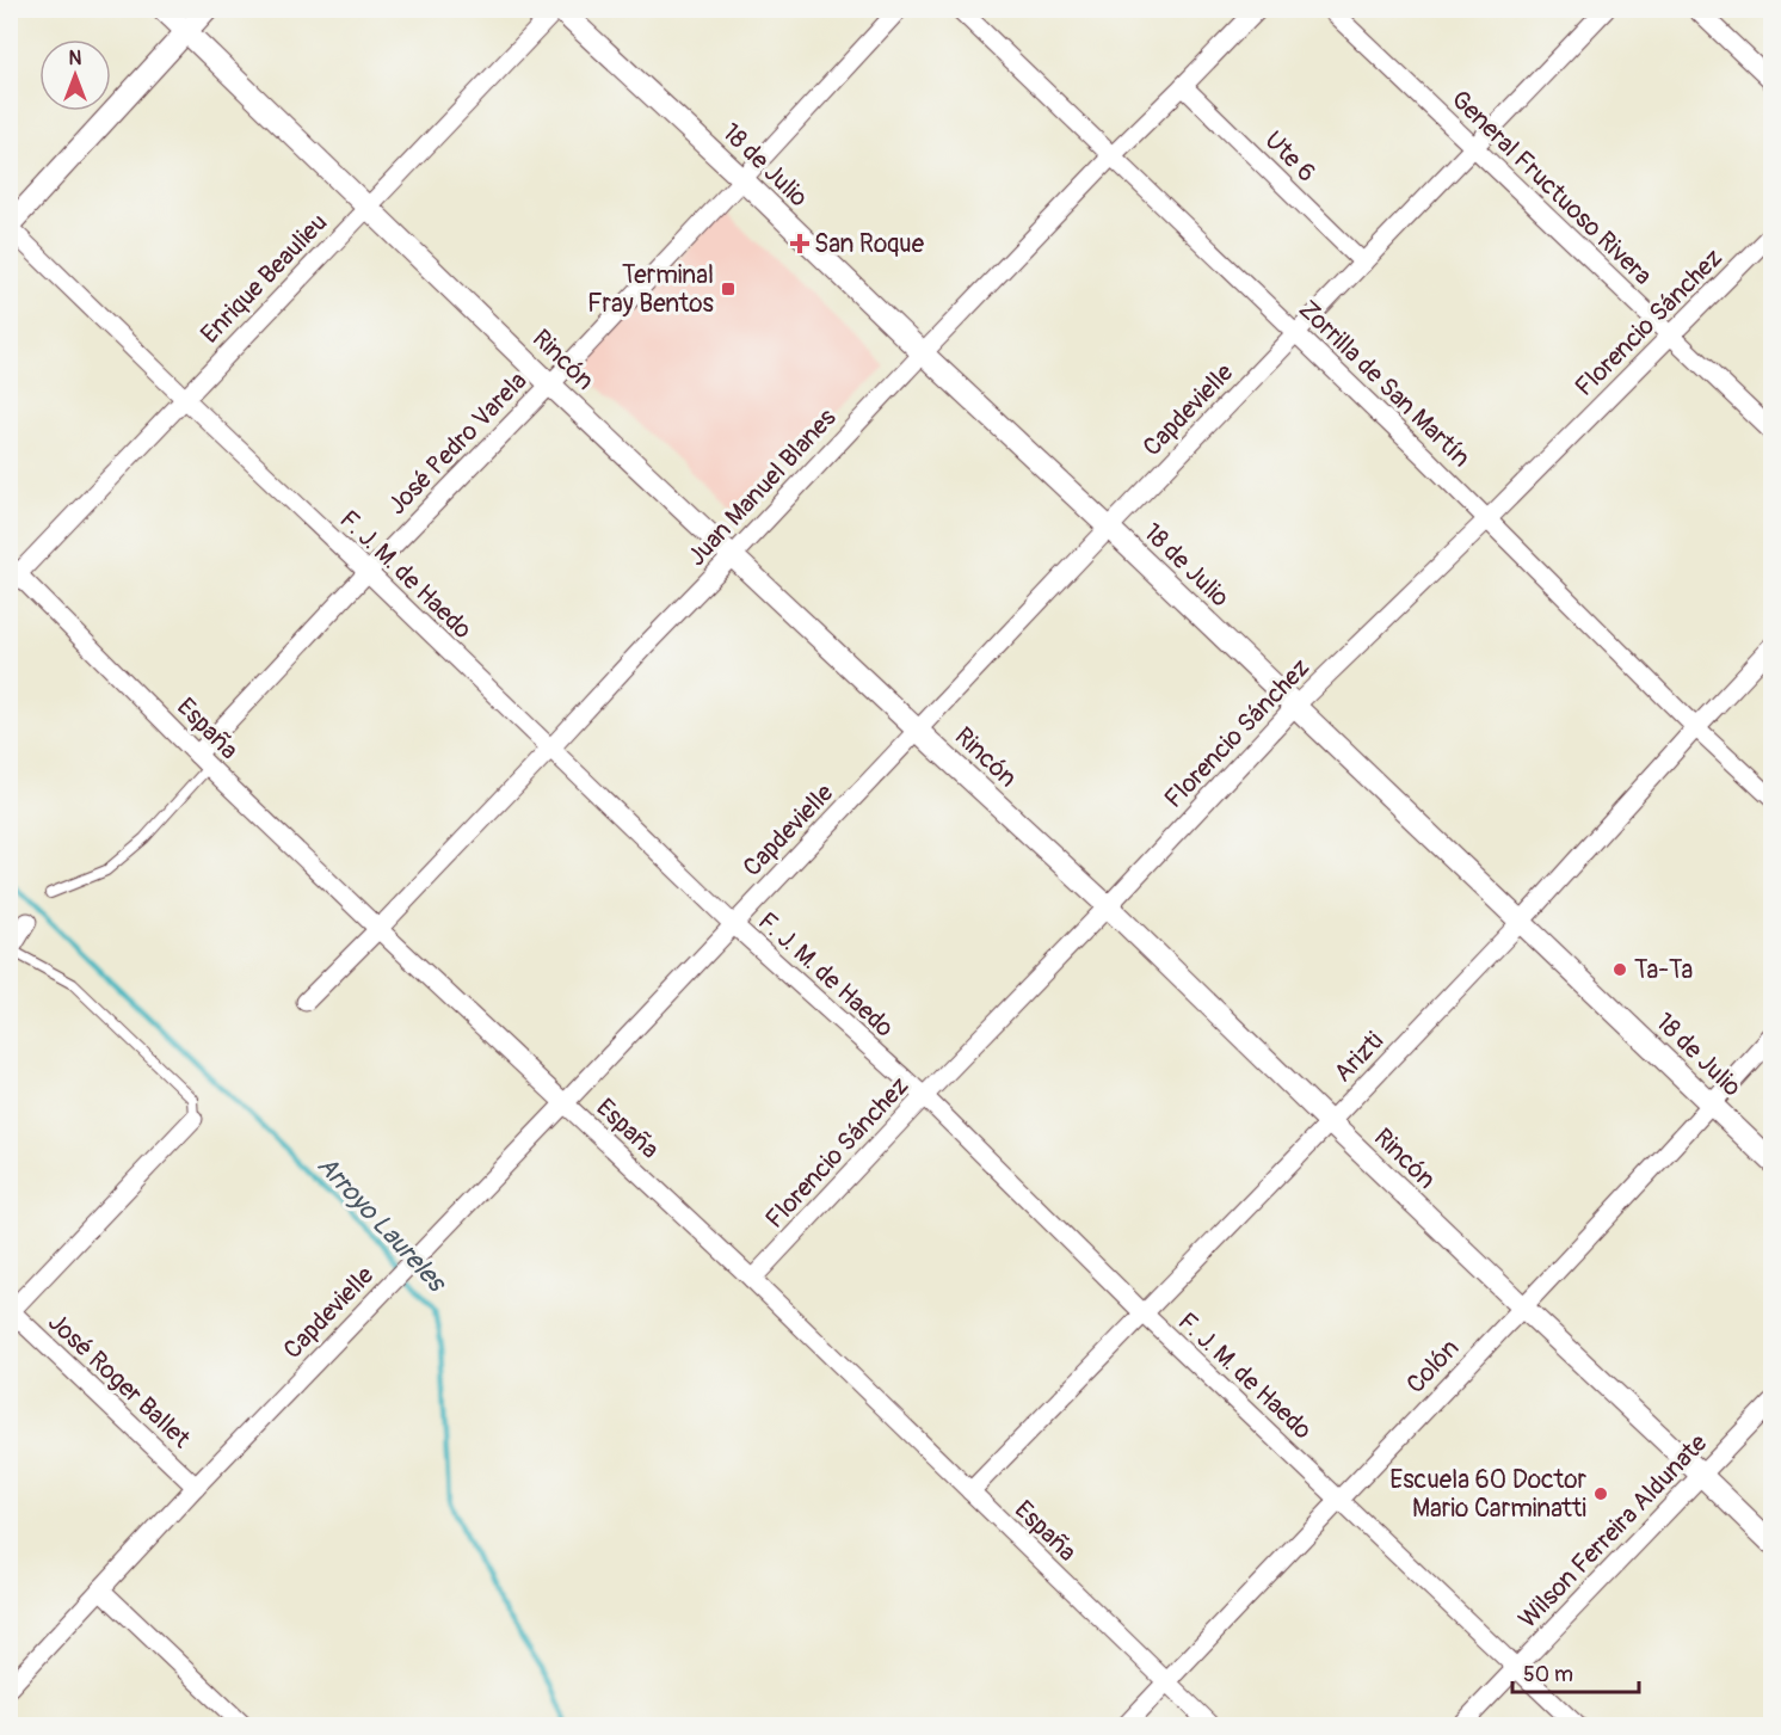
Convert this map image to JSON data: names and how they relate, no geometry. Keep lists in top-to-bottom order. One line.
{"streets":{"street":["Ute 6","18 de Julio","General Fructuoso Rivera","Enrique Beaulieu","Florencio Sánchez","Rincón","Zorrilla de San Martín","Capdevielle","José Pedro Varela","Juan Manuel Blanes","F. J. M. de Haedo","España","Arizti","Colón","José Roger Ballet","Wilson Ferreira Aldunate"]},"crossings":[["Ute 6","Capdevielle"],["Ute 6","Juan Manuel Blanes"],["18 de Julio","Enrique Beaulieu"],["18 de Julio","Florencio Sánchez"],["18 de Julio","Capdevielle"],["18 de Julio","José Pedro Varela"],["18 de Julio","Juan Manuel Blanes"],["18 de Julio","Arizti"],["18 de Julio","Colón"],["General Fructuoso Rivera","Florencio Sánchez"],["General Fructuoso Rivera","Capdevielle"],["Enrique Beaulieu","Rincón"],["Enrique Beaulieu","F. J. M. de Haedo"],["Enrique Beaulieu","España"],["Florencio Sánchez","Rincón"],["Florencio Sánchez","Zorrilla de San Martín"],["Florencio Sánchez","F. J. M. de Haedo"],["Florencio Sánchez","España"],["Rincón","Capdevielle"],["Rincón","José Pedro Varela"],["Rincón","Juan Manuel Blanes"],["Rincón","Arizti"],["Rincón","Colón"],["Rincón","Wilson Ferreira Aldunate"],["Zorrilla de San Martín","Capdevielle"],["Zorrilla de San Martín","Juan Manuel Blanes"],["Zorrilla de San Martín","Arizti"],["Capdevielle","F. J. M. de Haedo"],["Capdevielle","España"],["Capdevielle","José Roger Ballet"],["José Pedro Varela","F. J. M. de Haedo"],["José Pedro Varela","España"],["Juan Manuel Blanes","F. J. M. de Haedo"],["Juan Manuel Blanes","España"],["F. J. M. de Haedo","Arizti"],["F. J. M. de Haedo","Colón"],["F. J. M. de Haedo","Wilson Ferreira Aldunate"],["España","Arizti"],["España","Colón"]],"water":["Arroyo Laureles"],"places":{"health":["San Roque"],"transit":["Terminal Fray Bentos"],"other":["Ta-Ta","Escuela 60 Doctor Mario Carminatti"]},"scale_bar":"50 m","north":"top"}
